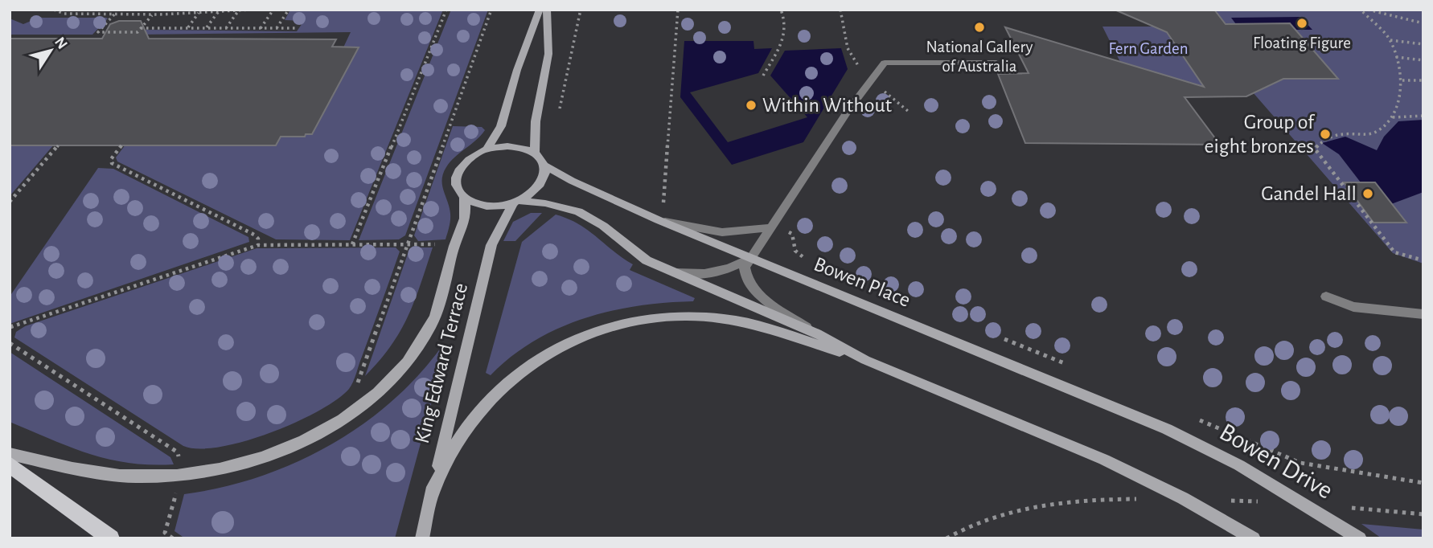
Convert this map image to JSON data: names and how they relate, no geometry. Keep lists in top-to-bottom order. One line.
{"streets":{"main road":["Bowen Place","King Edward Terrace","Bowen Drive"]},"crossings":[["Bowen Place","King Edward Terrace"],["Bowen Place","Bowen Drive"]],"parks":["Fern Garden"],"places":["Floating Figure","National Gallery of Australia","Within Without","Group of eight bronzes","Gandel Hall"],"north":"top right"}
